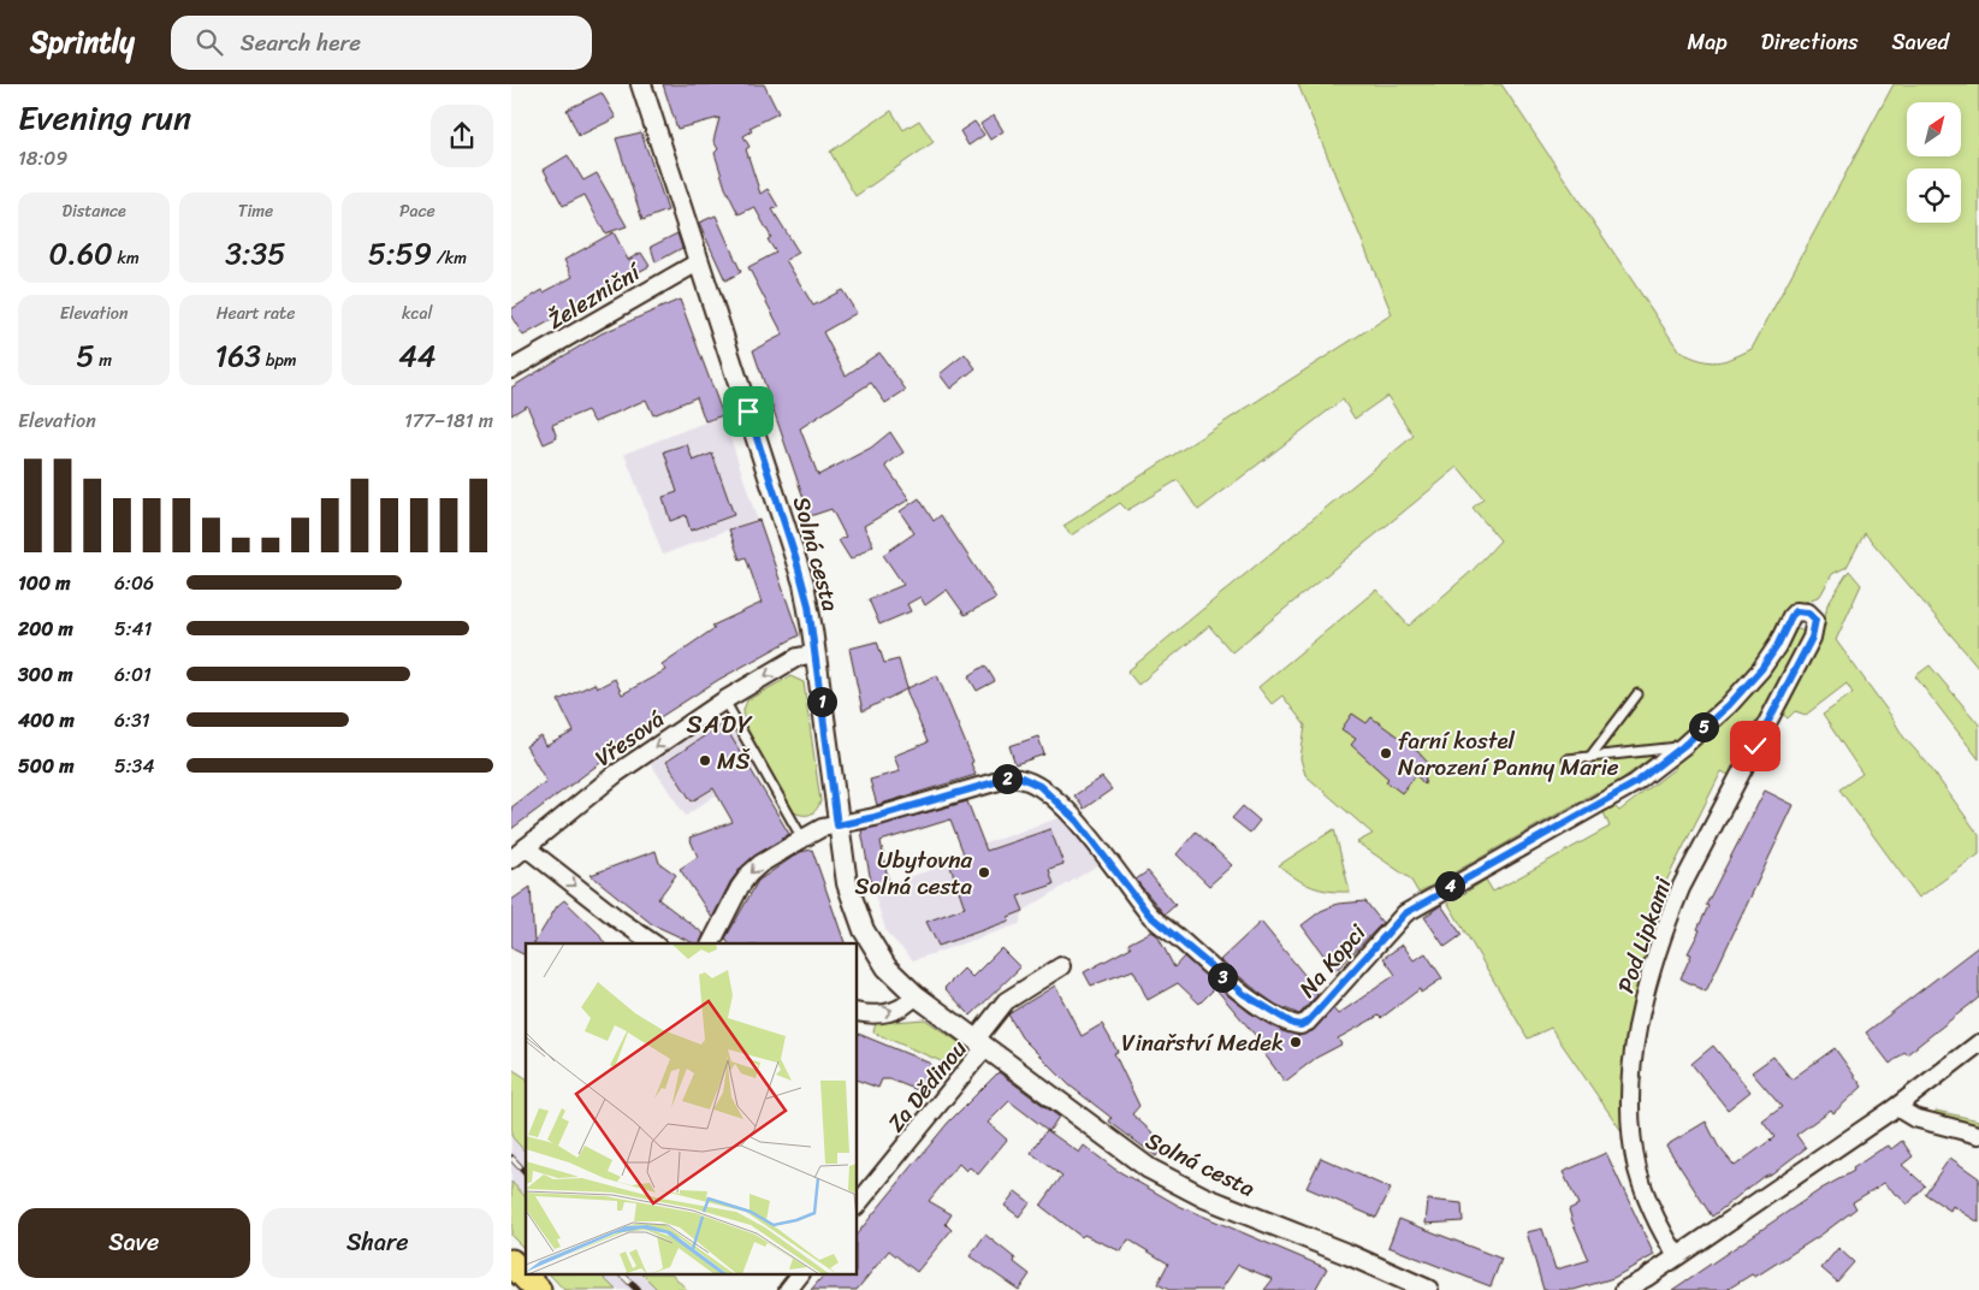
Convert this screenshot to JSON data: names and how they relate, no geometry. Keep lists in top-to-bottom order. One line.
{"streets":{"street":["Železniční","Solná cesta","Vřesová","Pod Lipkami","Na Kopci","Za Dědinou"]},"crossings":[["Železniční","Solná cesta"],["Solná cesta","Vřesová"],["Solná cesta","Na Kopci"],["Solná cesta","Za Dědinou"],["Pod Lipkami","Na Kopci"]],"one_way":["Vřesová"],"districts":["SADY"],"places":["farní kostel Narození Panny Marie","MŠ","Ubytovna Solná cesta","Vinařství Medek"],"north":"top right","page":{"header":"Sprintly","search":"Search here","nav":["Map","Directions","Saved"],"heading":["Evening run","18:09"],"stats":[["Distance","0.60 km"],["Time","3:35"],["Pace","5:59 /km"],["Elevation","5 m"],["Heart rate","163 bpm"],["kcal","44"]],"chart":["Elevation","177–181 m"],"list":[{"name":"100 m","note":"6:06"},{"name":"200 m","note":"5:41"},{"name":"300 m","note":"6:01"},{"name":"400 m","note":"6:31"},{"name":"500 m","note":"5:34"}],"pins":["1","5","2","4","3"],"buttons":["Save","Share"]}}
